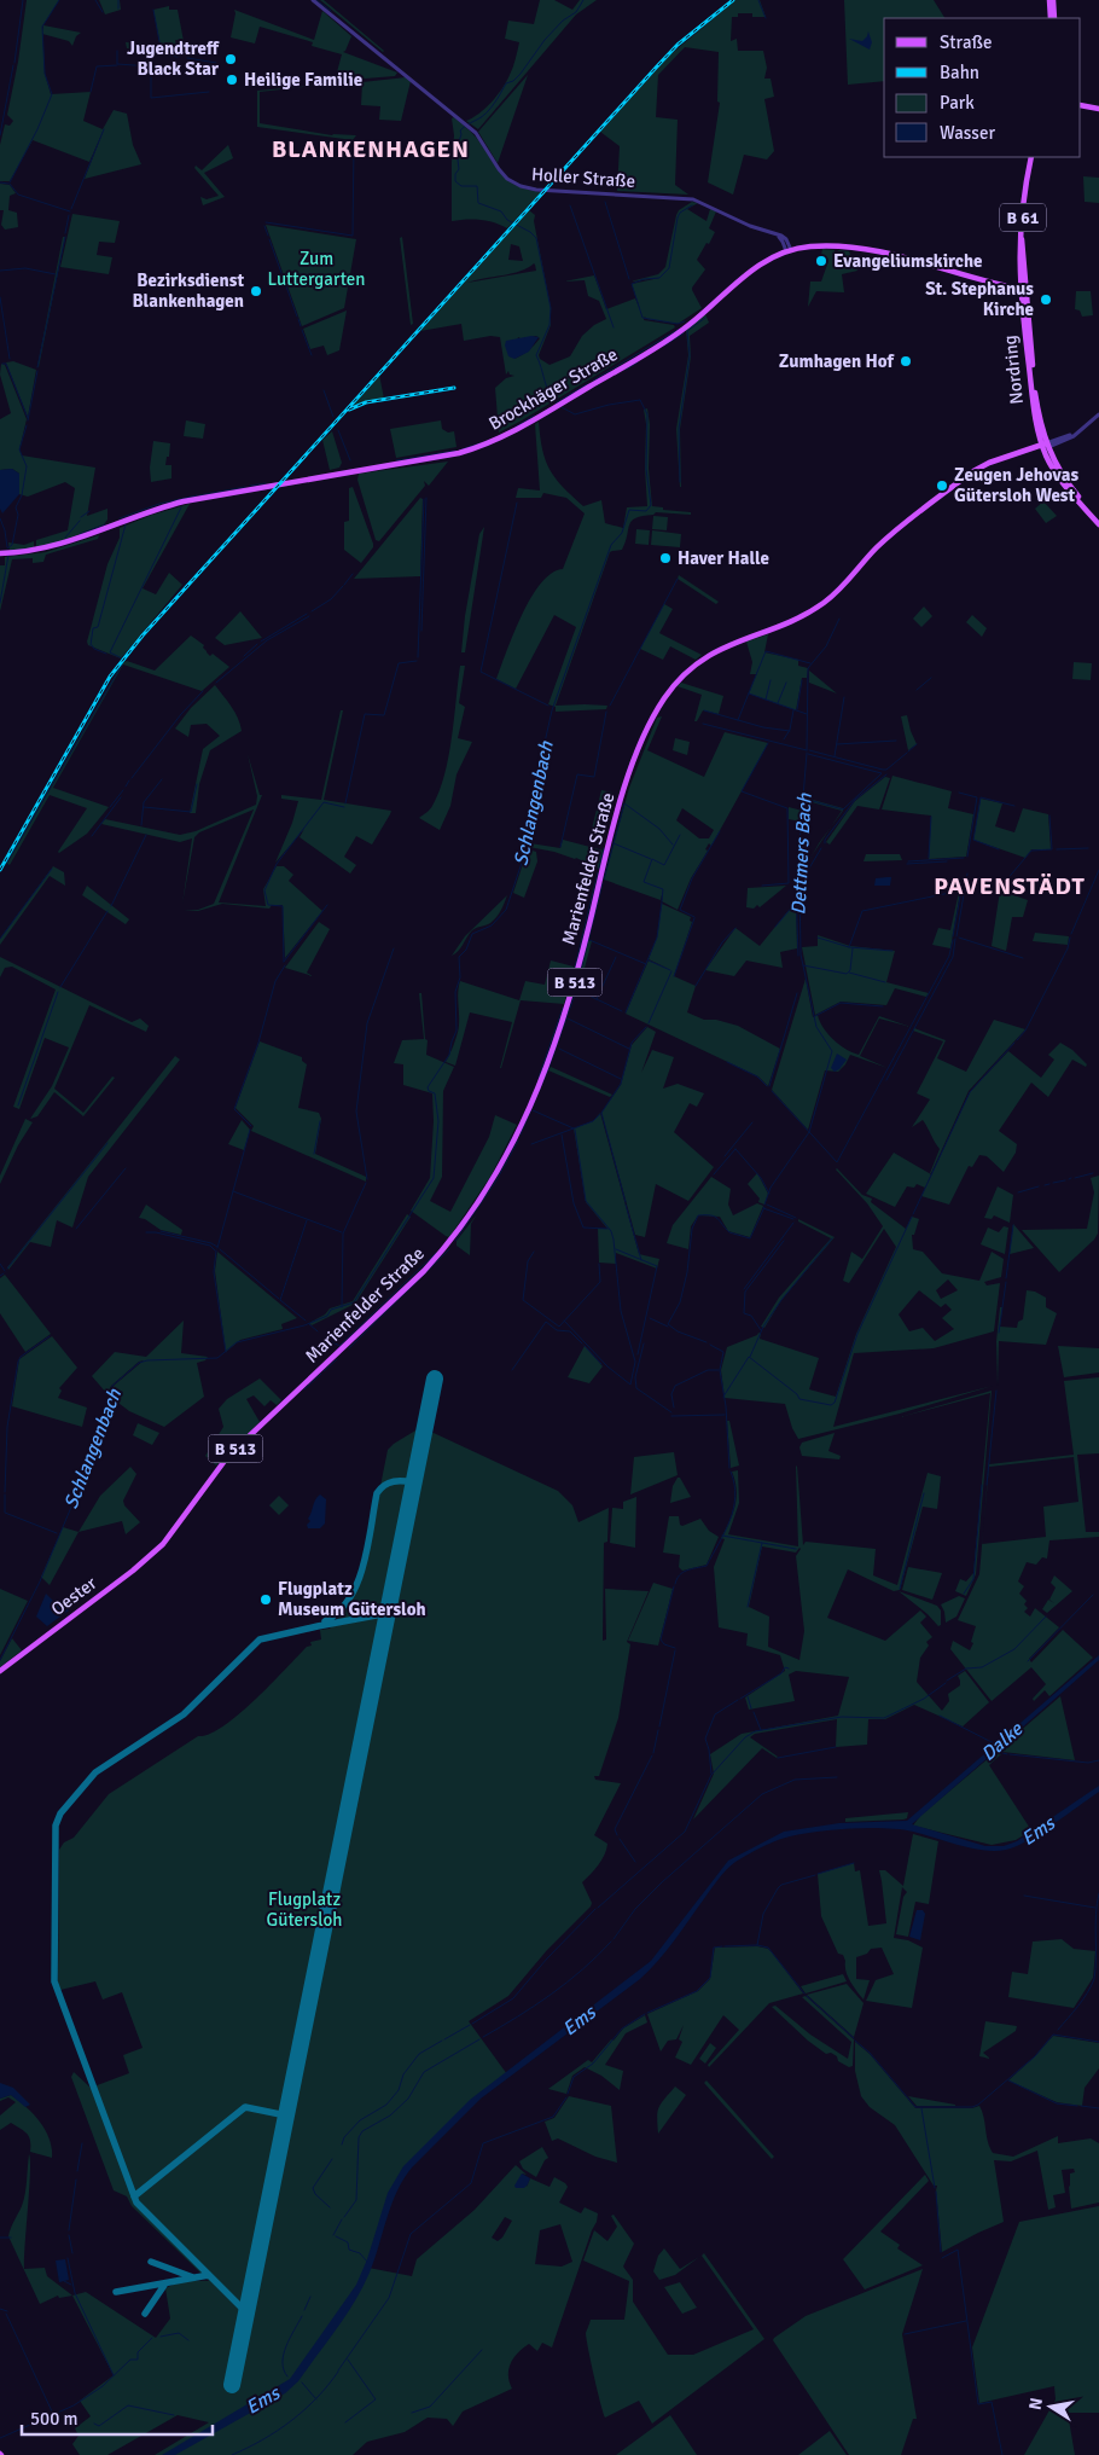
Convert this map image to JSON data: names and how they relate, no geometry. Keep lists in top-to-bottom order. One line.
{"streets":{"main road":["B 61","Nordring","Brockhäger Straße","Marienfelder Straße","B 513","Oester"],"street":["Holler Straße"]},"crossings":[["Holler Straße","Brockhäger Straße"],["Nordring","Brockhäger Straße"],["Nordring","Marienfelder Straße"],["Marienfelder Straße","Oester"]],"districts":["BLANKENHAGEN","PAVENSTÄDT"],"water":["Schlangenbach","Dettmers Bach","Dalke","Ems"],"parks":["Zum Luttergarten","Flugplatz Gütersloh"],"places":["Jugendtreff Black Star","Heilige Familie","Evangeliumskirche","Bezirksdienst Blankenhagen","St. Stephanus Kirche","Zumhagen Hof","Zeugen Jehovas Gütersloh West","Haver Halle","Flugplatz Museum Gütersloh"],"legend":["Straße","Bahn","Park","Wasser"],"scale_bar":"500 m","north":"left"}
